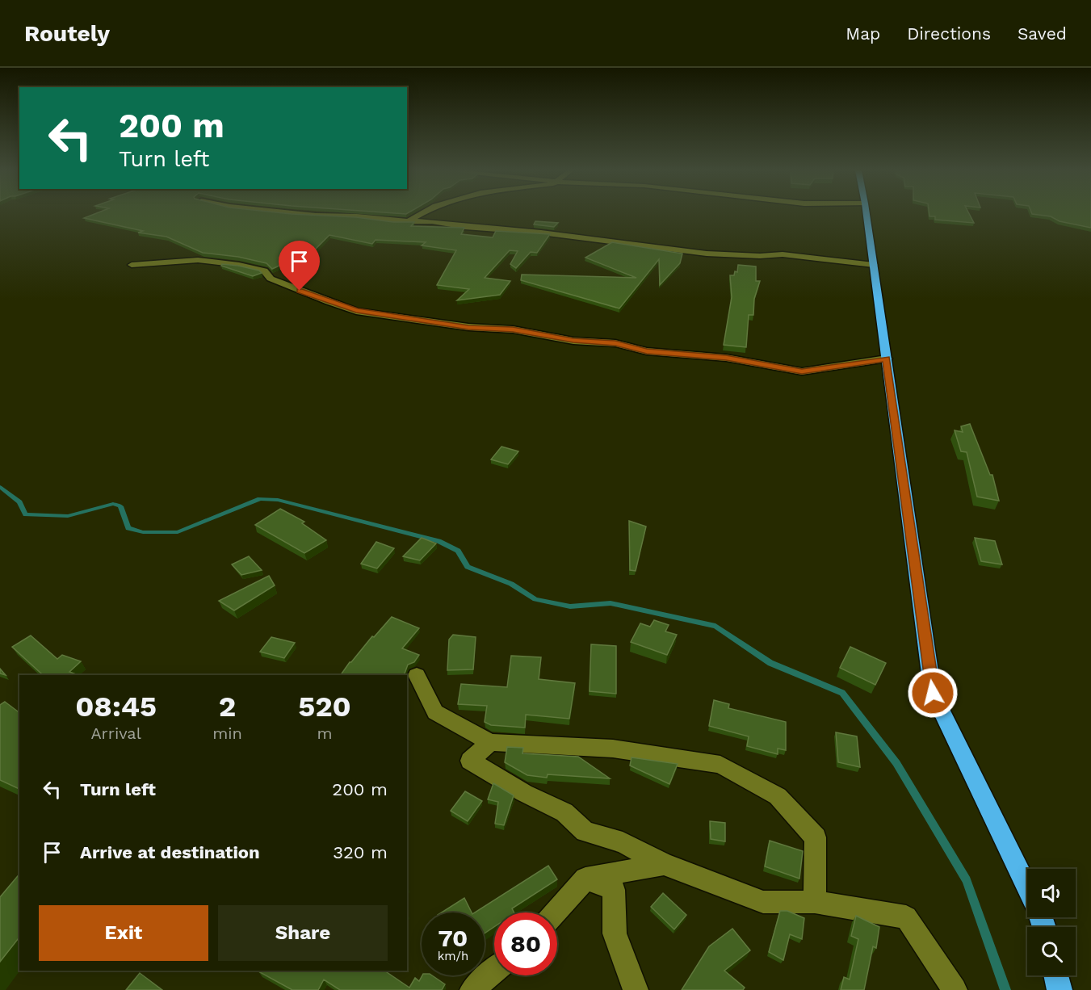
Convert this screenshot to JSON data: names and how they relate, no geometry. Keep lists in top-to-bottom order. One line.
{"page":{"header":"Routely","nav":["Map","Directions","Saved"],"turn":["200 m","Turn left"],"eta":["08:45","Arrival","2","min","520","m"],"list":[{"name":"Turn left","value":"200 m"},{"name":"Arrive at destination","value":"320 m"}],"buttons":["Exit","Share"],"speed":"70 km/h","limit":"80"}}
